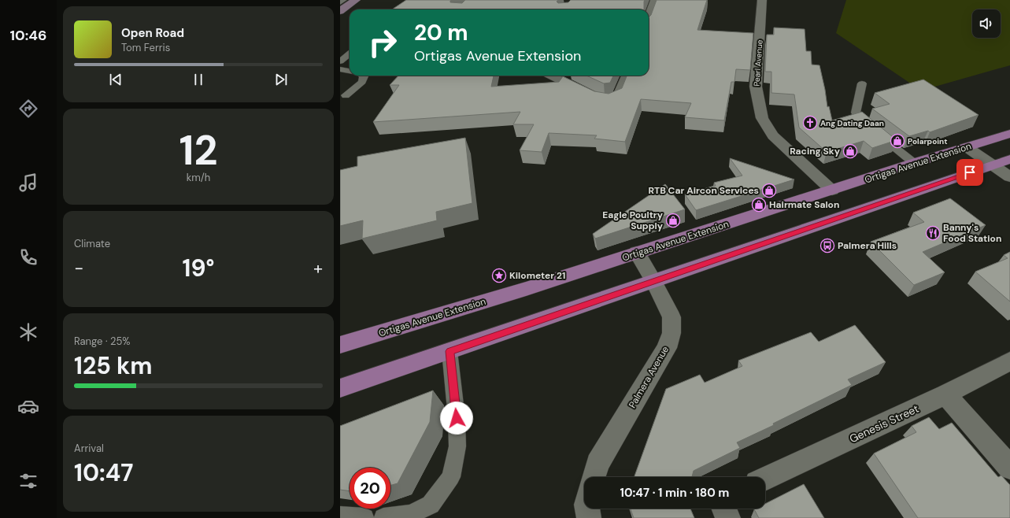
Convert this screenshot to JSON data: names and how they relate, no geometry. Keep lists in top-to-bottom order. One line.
{"streets":{"main road":["Ortigas Avenue Extension"],"street":["Pearl Avenue","Palmera Avenue","Genesis Street"]},"crossings":[["Pearl Avenue","Ortigas Avenue Extension"],["Ortigas Avenue Extension","Palmera Avenue"]],"places":{"church":["Ang Dating Daan"],"shop":["Polarpoint","Racing Sky","RTB Car Aircon Services","Hairmate Salon","Eagle Poultry Supply"],"restaurant":["Banny's Food Station"],"bus stop":["Palmera Hills"],"place":["Kilometer 21"]},"page":{"tabs":"10:46","turn":["20 m","Ortigas Avenue Extension"],"song":["Open Road","Tom Ferris"],"tile":[["12","km/h"],"Climate",["Range · 25%","125 km"],["Arrival","10:47"]],"heat":["−","19°","+"],"limit":"20","trip":"10:47 · 1 min · 180 m"}}
